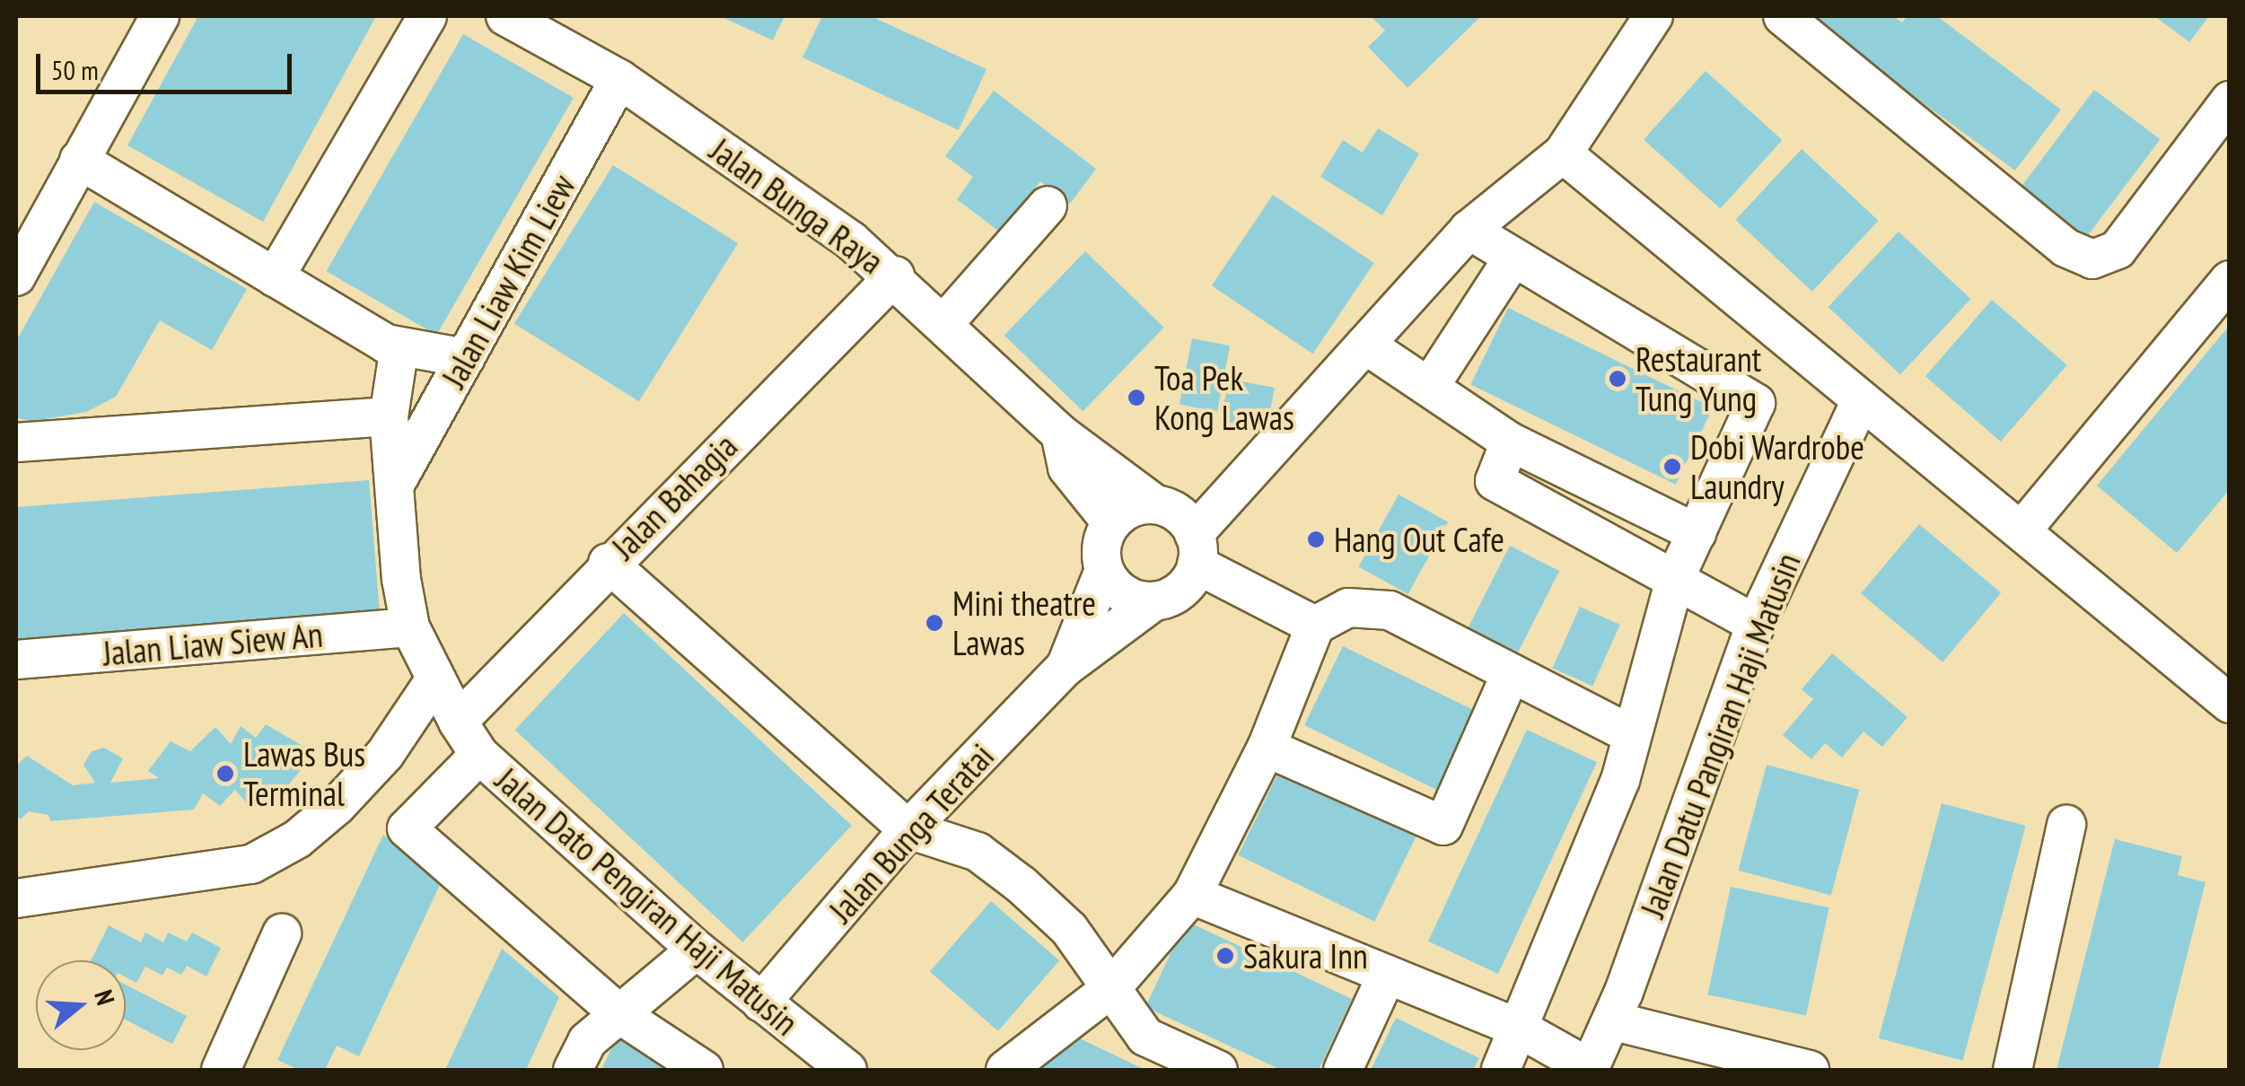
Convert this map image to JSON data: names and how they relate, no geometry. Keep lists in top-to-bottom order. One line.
{"streets":{"street":["Jalan Bunga Raya","Jalan Liaw Kim Liew","Jalan Bahagia","Jalan Liaw Siew An","Jalan Datu Pangiran Haji Matusin","Jalan Bunga Teratai","Jalan Dato Pengiran Haji Matusin"]},"crossings":[["Jalan Bunga Raya","Jalan Liaw Kim Liew"],["Jalan Bunga Raya","Jalan Bahagia"],["Jalan Bahagia","Jalan Dato Pengiran Haji Matusin"],["Jalan Bunga Teratai","Jalan Dato Pengiran Haji Matusin"]],"places":["Restaurant Tung Yung","Toa Pek Kong Lawas","Dobi Wardrobe Laundry","Hang Out Cafe","Mini theatre Lawas","Lawas Bus Terminal","Sakura Inn"],"scale_bar":"50 m","north":"right"}
